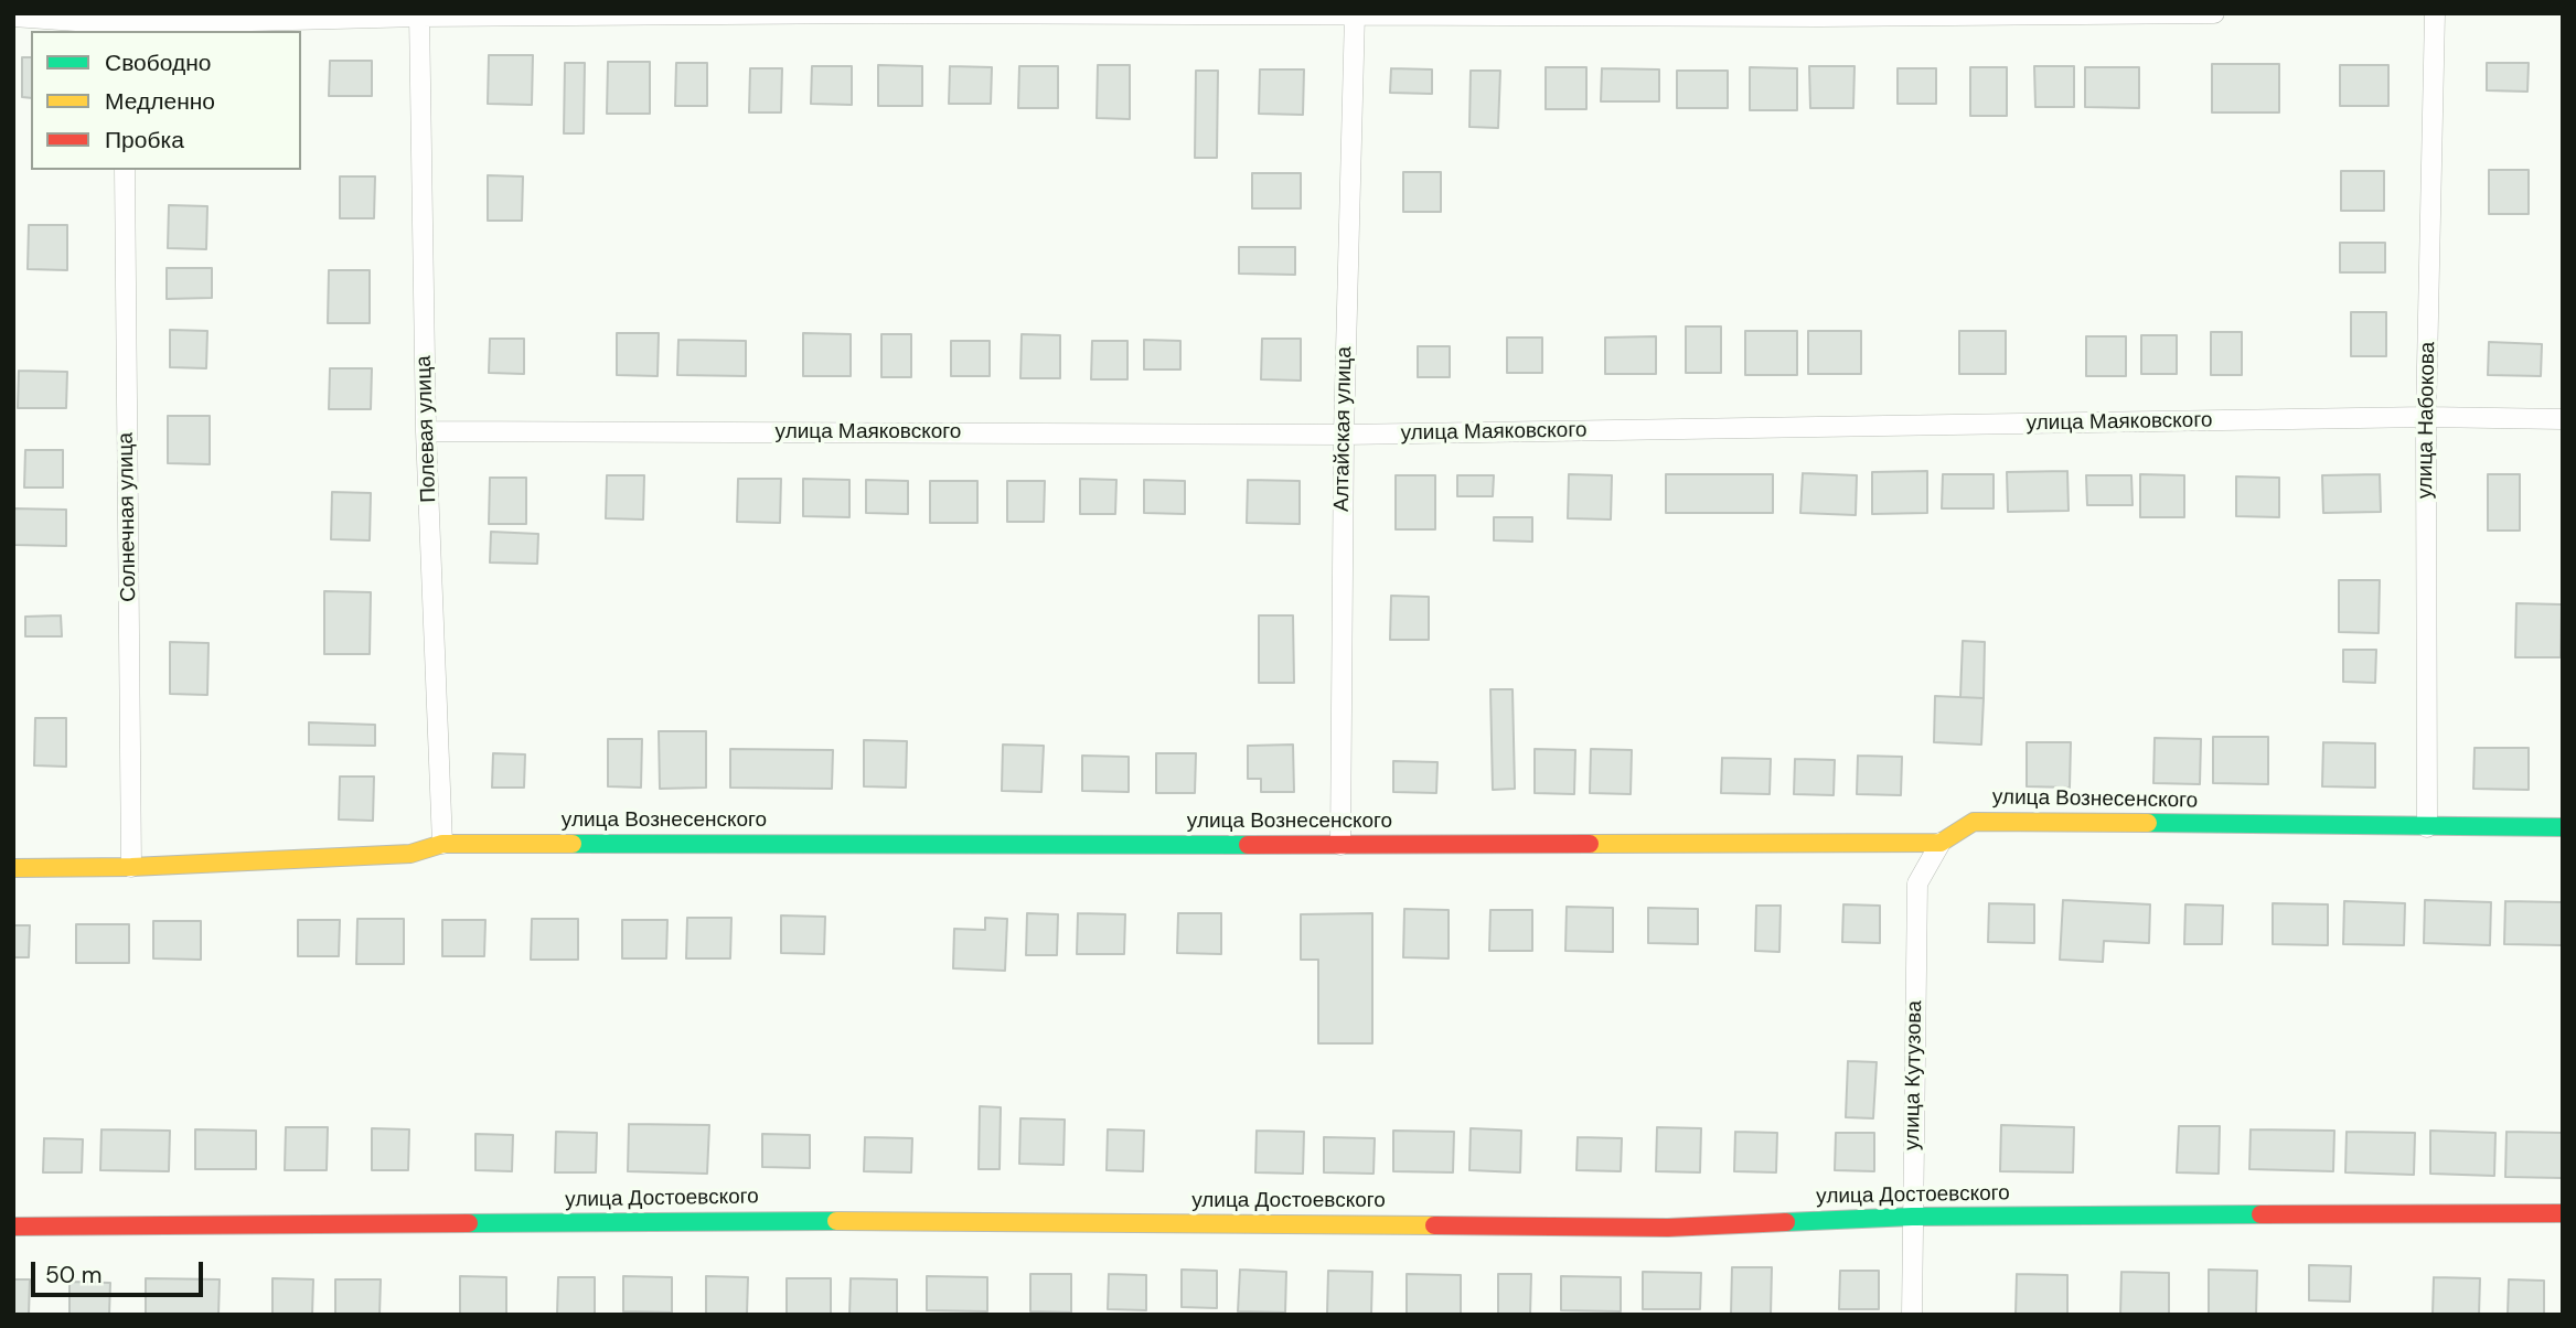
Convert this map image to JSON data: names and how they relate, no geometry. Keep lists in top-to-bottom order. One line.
{"streets":{"street":["улица Набокова","улица Маяковского","Полевая улица","Алтайская улица","Солнечная улица","улица Вознесенского","улица Кутузова","улица Достоевского"]},"crossings":[["улица Набокова","улица Маяковского"],["улица Набокова","улица Вознесенского"],["улица Маяковского","Полевая улица"],["улица Маяковского","Алтайская улица"],["Полевая улица","улица Вознесенского"],["Алтайская улица","улица Вознесенского"],["Солнечная улица","улица Вознесенского"],["улица Вознесенского","улица Кутузова"],["улица Кутузова","улица Достоевского"]],"legend":["Свободно","Медленно","Пробка"],"scale_bar":"50 m"}
